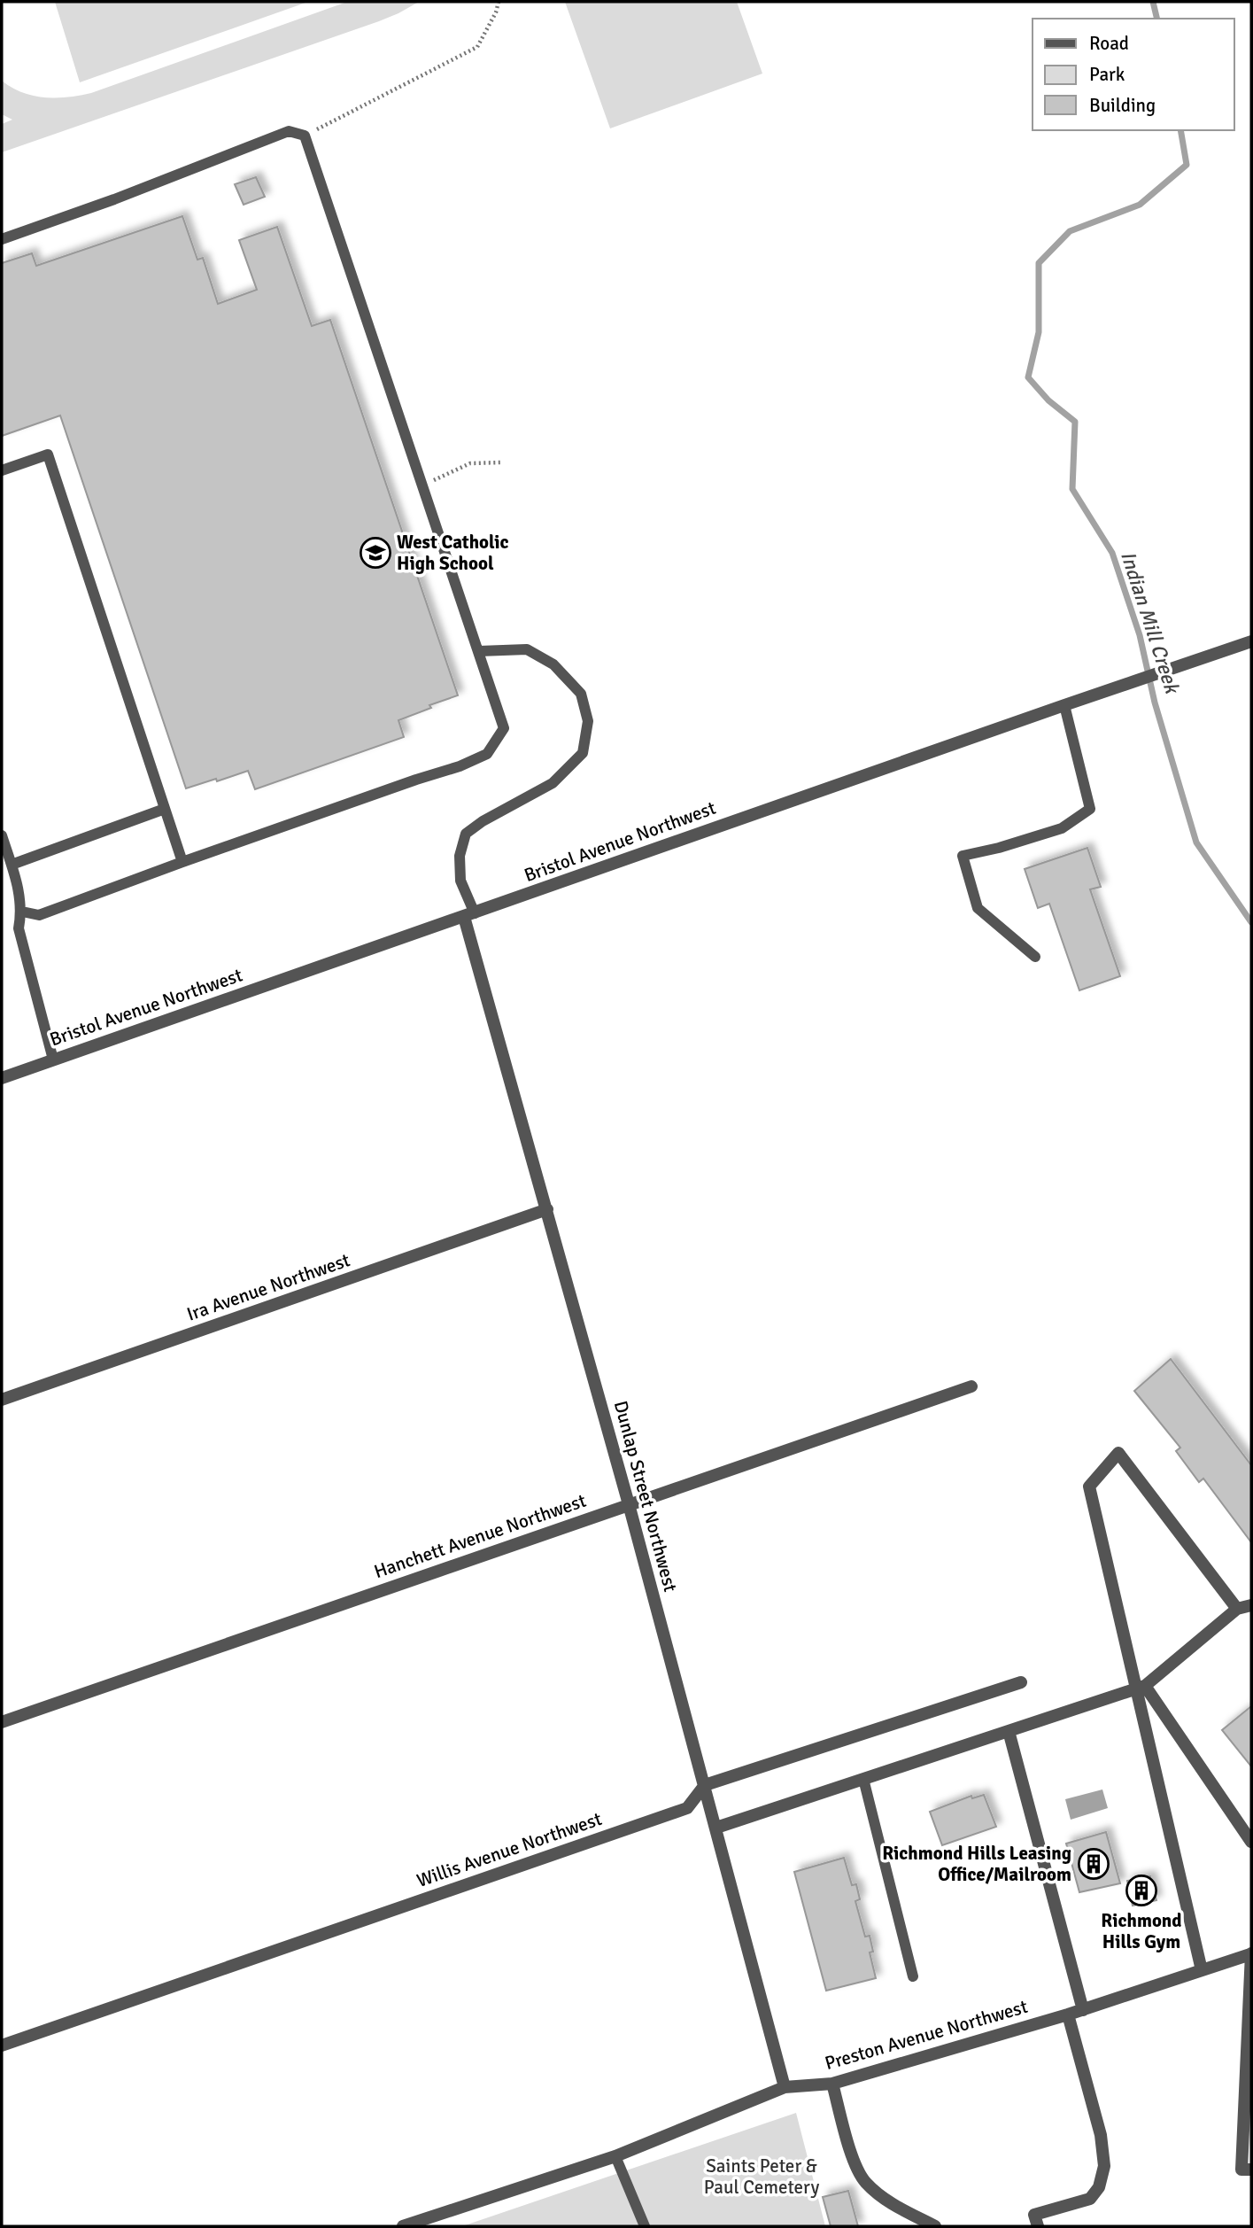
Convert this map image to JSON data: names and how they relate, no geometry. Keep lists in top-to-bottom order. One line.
{"streets":{"street":["Bristol Avenue Northwest","Ira Avenue Northwest","Dunlap Street Northwest","Hanchett Avenue Northwest","Willis Avenue Northwest","Preston Avenue Northwest"]},"crossings":[["Bristol Avenue Northwest","Dunlap Street Northwest"],["Ira Avenue Northwest","Dunlap Street Northwest"],["Dunlap Street Northwest","Hanchett Avenue Northwest"],["Dunlap Street Northwest","Willis Avenue Northwest"],["Dunlap Street Northwest","Preston Avenue Northwest"]],"water":["Indian Mill Creek"],"parks":["Saints Peter & Paul Cemetery"],"places":{"school or university":["West Catholic High School"],"building":["Richmond Hills Leasing Office/Mailroom","Richmond Hills Gym"]},"legend":["Road","Park","Building"]}
